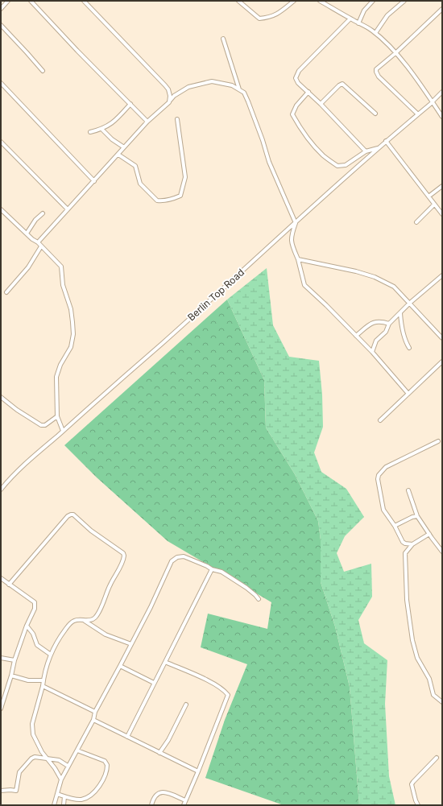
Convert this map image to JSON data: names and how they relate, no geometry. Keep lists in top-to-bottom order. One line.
{"streets":{"street":["Berlin Top Road"]}}
